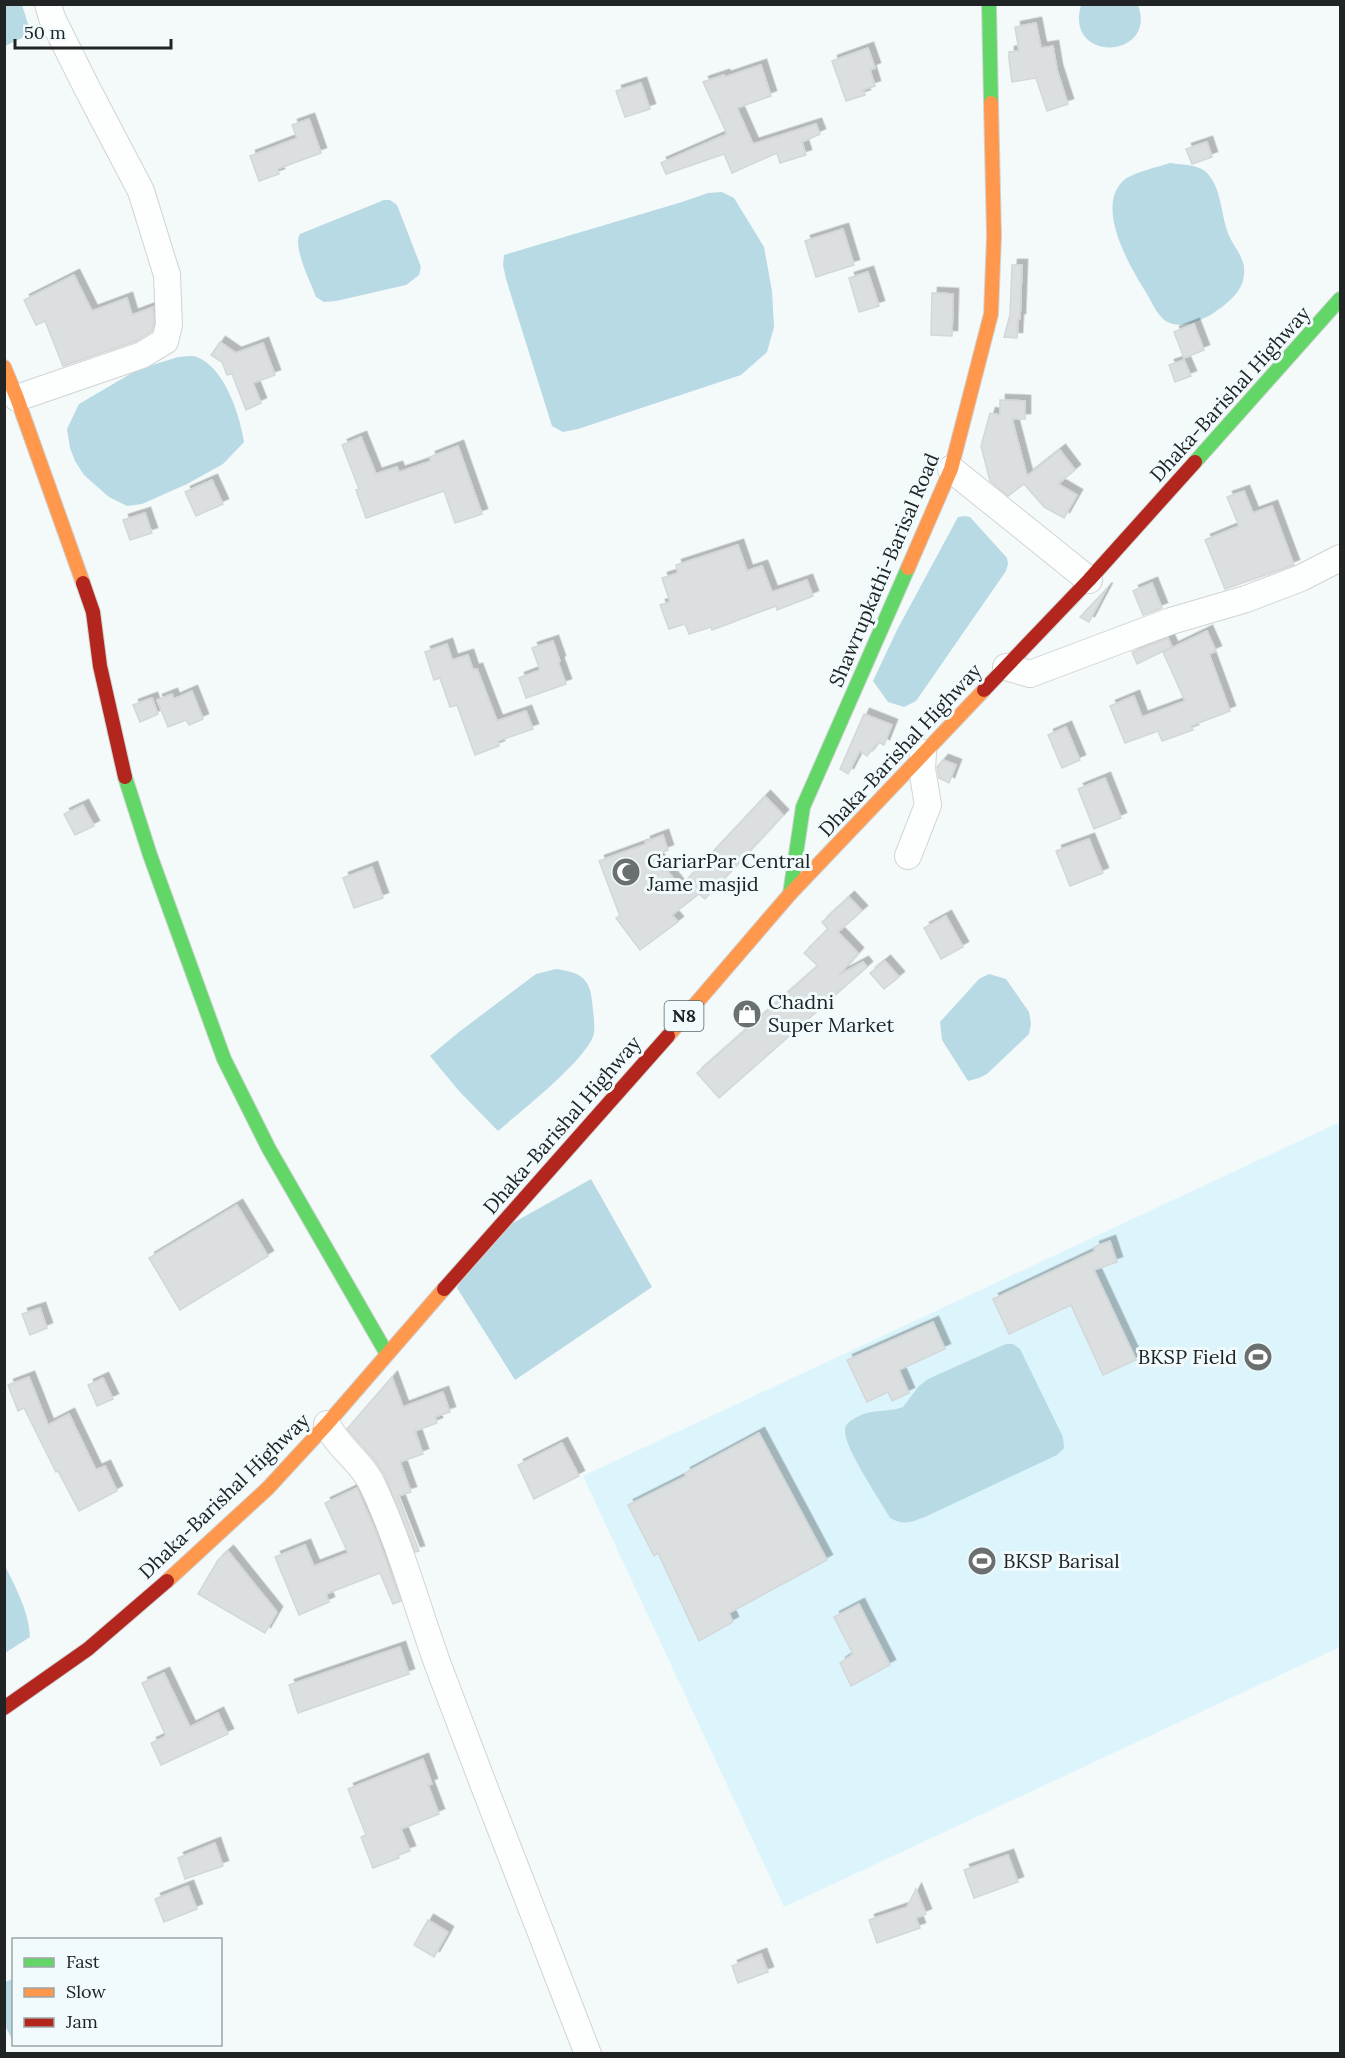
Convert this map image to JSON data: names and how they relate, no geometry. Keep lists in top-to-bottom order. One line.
{"streets":{"main road":["Dhaka-Barishal Highway","Shawrupkathi-Barisal Road","N8"]},"crossings":[["Dhaka-Barishal Highway","Shawrupkathi-Barisal Road"]],"places":{"mosque":["GariarPar Central Jame masjid"],"shop":["Chadni Super Market"],"sports":["BKSP Field","BKSP Barisal"]},"legend":["Fast","Slow","Jam"],"scale_bar":"50 m"}
